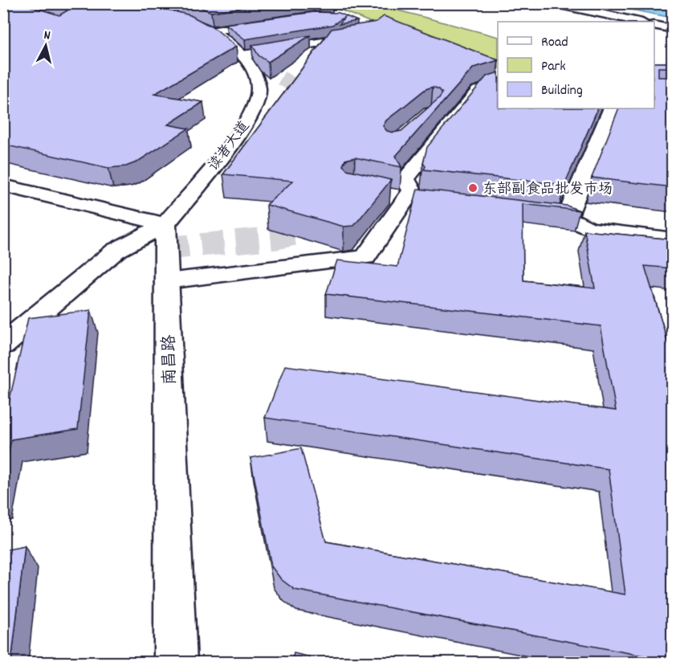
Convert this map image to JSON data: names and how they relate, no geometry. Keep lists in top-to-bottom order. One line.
{"streets":{"street":["读者大道","南昌路"]},"crossings":[["读者大道","南昌路"]],"places":["东部副食品批发市场"],"legend":["Road","Park","Building"],"north":"top"}
